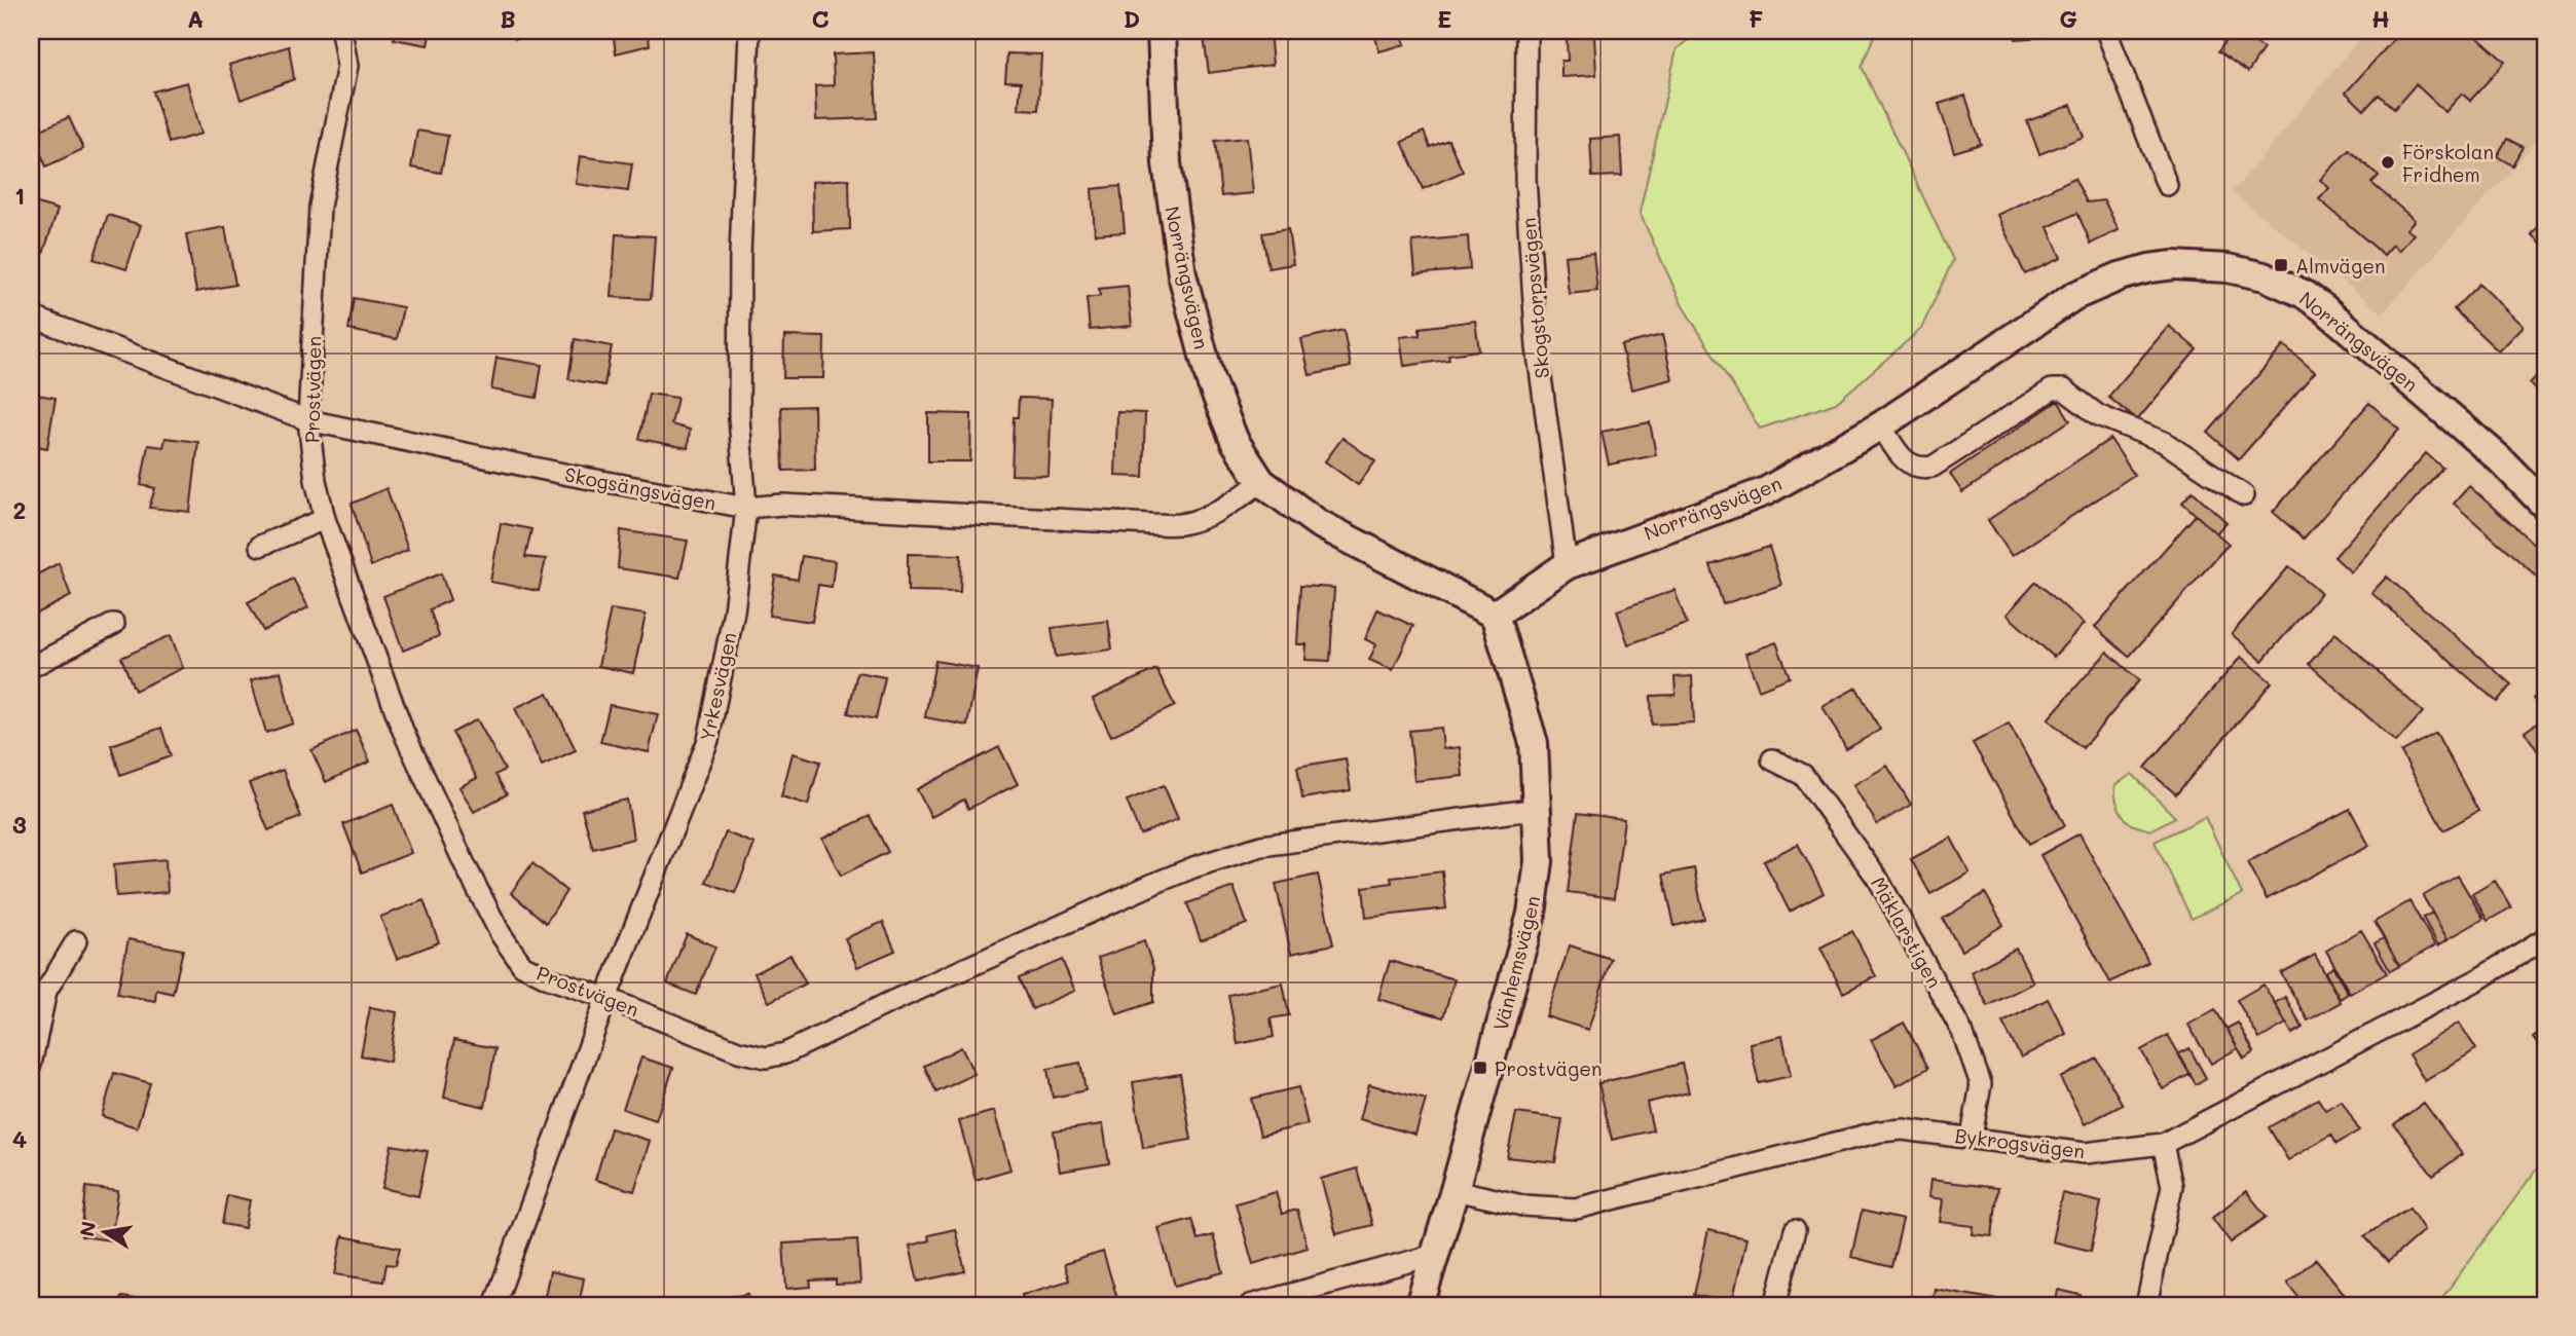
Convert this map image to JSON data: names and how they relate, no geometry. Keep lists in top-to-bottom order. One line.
{"streets":{"street":["Norrängsvägen","Skogstorpsvägen","Prostvägen","Skogsängsvägen","Yrkesvägen","Mäklarstigen","Vänhemsvägen","Bykrogsvägen"]},"crossings":[["Norrängsvägen","Skogstorpsvägen"],["Norrängsvägen","Skogsängsvägen"],["Norrängsvägen","Vänhemsvägen"],["Prostvägen","Skogsängsvägen"],["Prostvägen","Yrkesvägen"],["Prostvägen","Vänhemsvägen"],["Skogsängsvägen","Yrkesvägen"],["Mäklarstigen","Bykrogsvägen"],["Vänhemsvägen","Bykrogsvägen"]],"places":{"other":["Förskolan Fridhem"],"transit":["Almvägen","Prostvägen"]},"north":"left","grid":{"columns":["A","B","C","D","E","F","G","H"],"rows":["1","2","3","4"]}}
